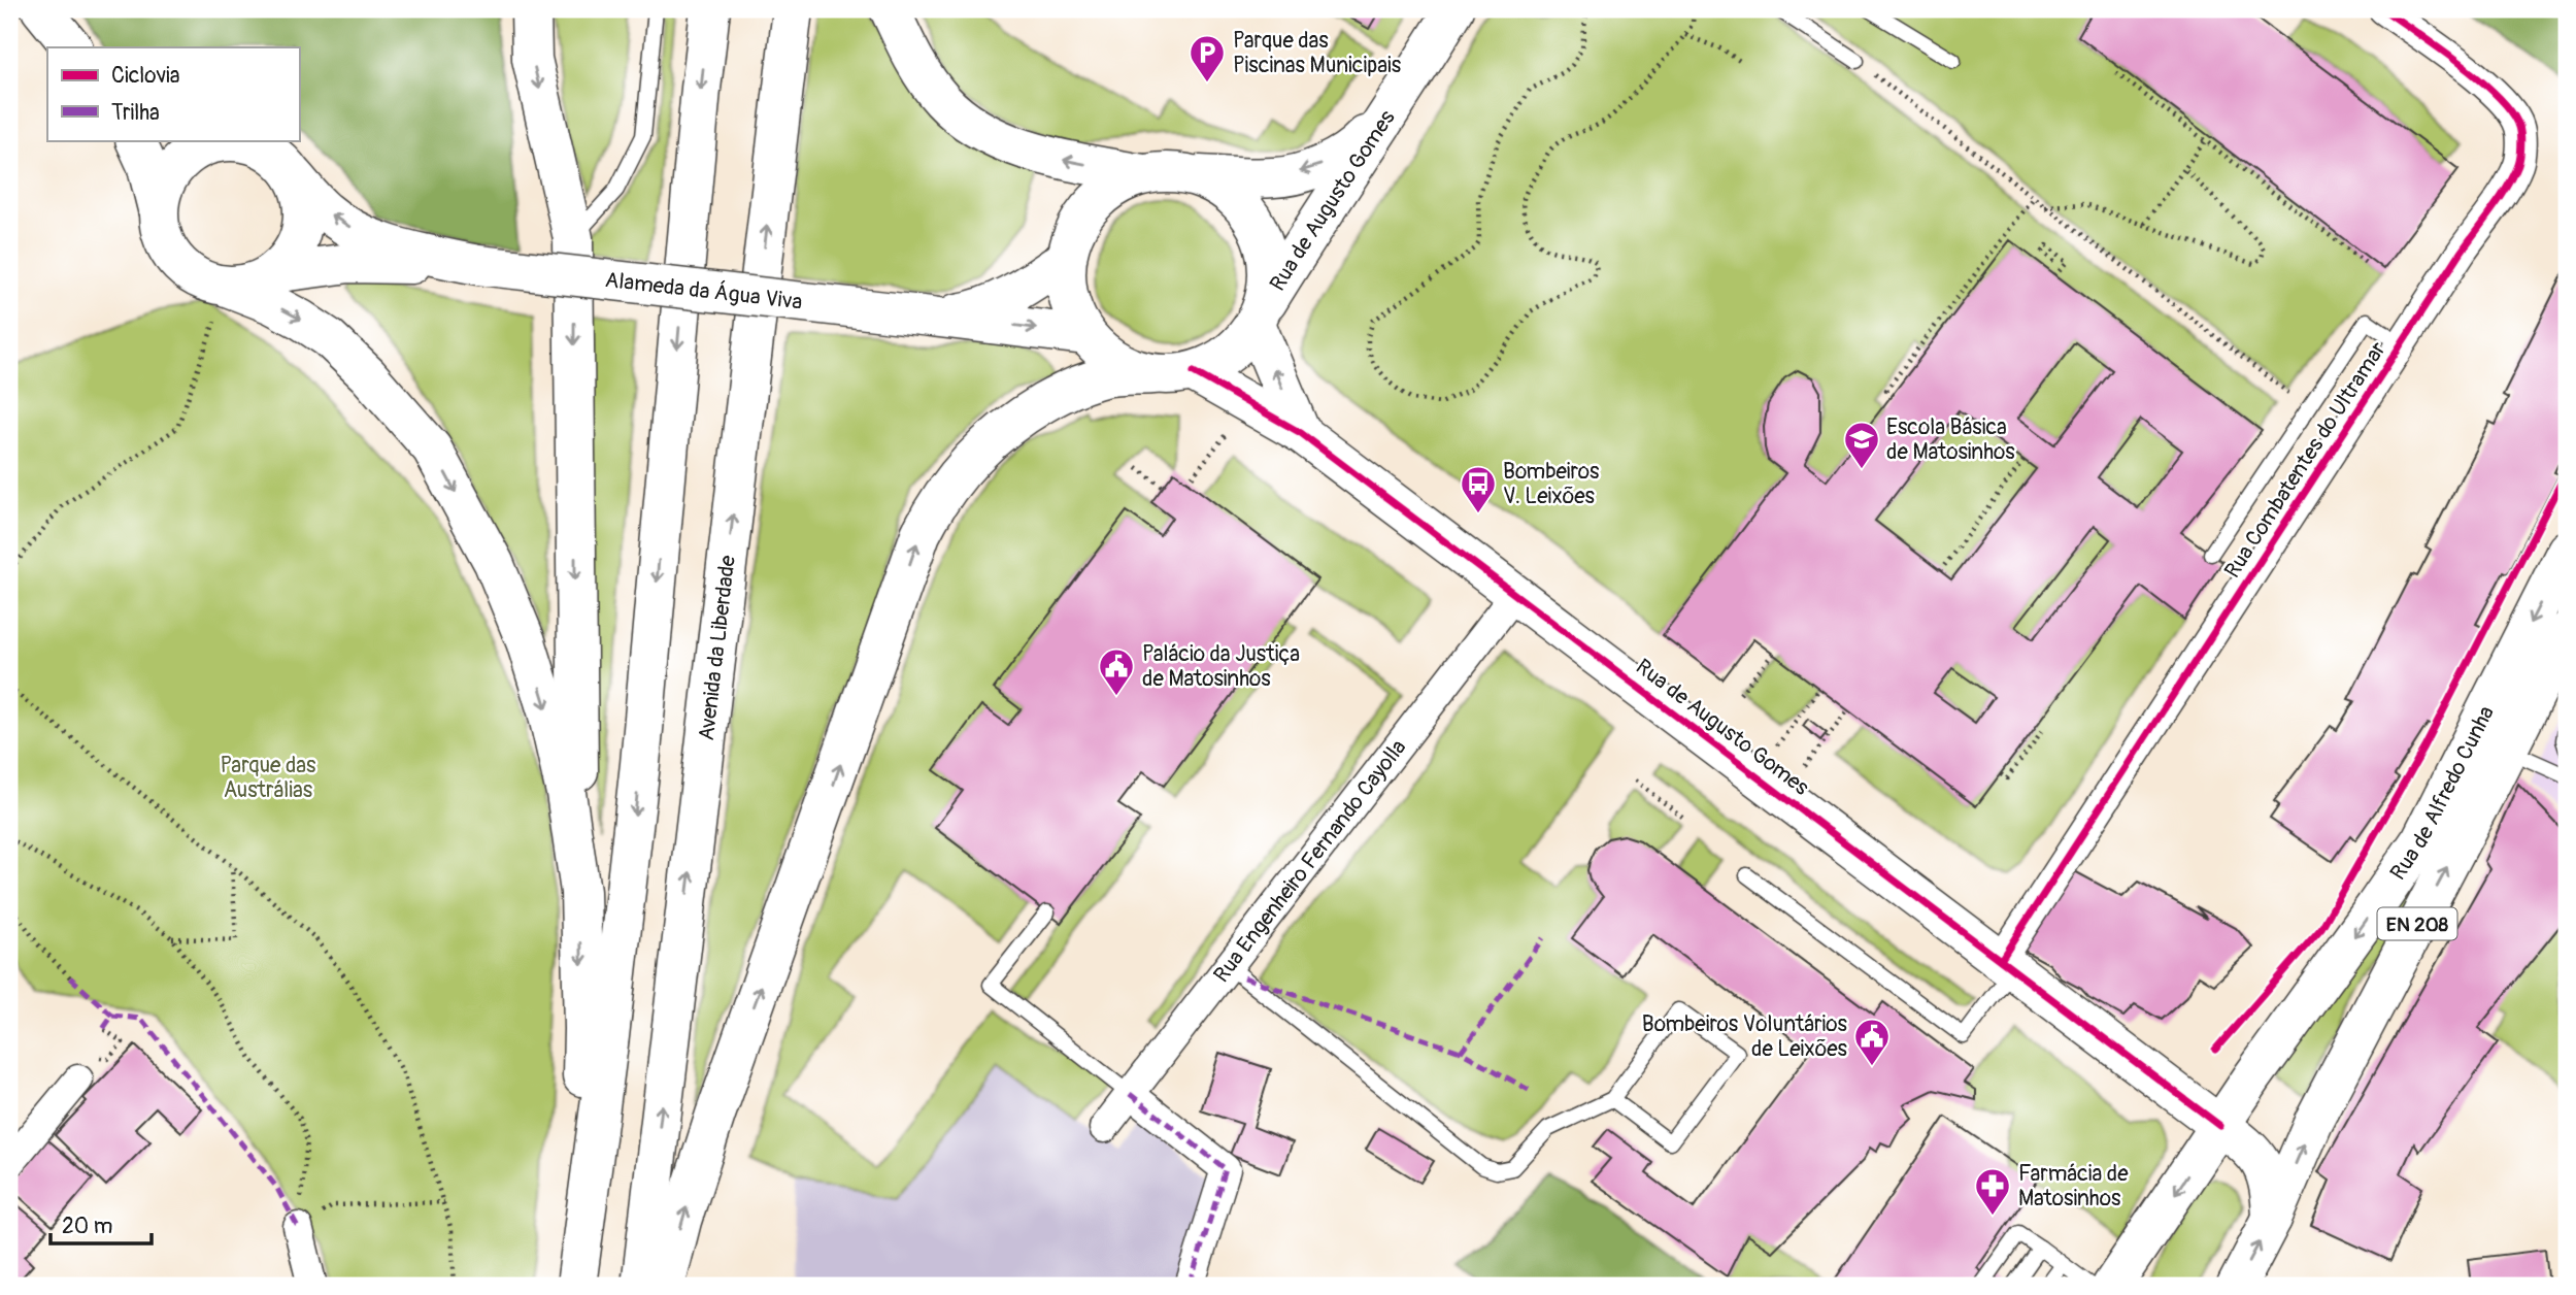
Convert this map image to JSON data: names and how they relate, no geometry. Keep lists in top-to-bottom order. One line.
{"streets":{"main road":["Rua de Augusto Gomes","Alameda da Água Viva","Avenida da Liberdade","Rua de Alfredo Cunha","EN 208"],"street":["Rua Combatentes do Ultramar","Rua Engenheiro Fernando Cayolla"]},"crossings":[["Rua de Augusto Gomes","Alameda da Água Viva"],["Rua de Augusto Gomes","Rua Combatentes do Ultramar"],["Rua de Augusto Gomes","Rua de Alfredo Cunha"],["Rua de Augusto Gomes","Rua Engenheiro Fernando Cayolla"]],"parks":["Parque das Austrálias"],"places":{"parking":["Parque das Piscinas Municipais"],"school or university":["Escola Básica de Matosinhos"],"bus stop":["Bombeiros V. Leixões"],"public building":["Palácio da Justiça de Matosinhos","Bombeiros Voluntários de Leixões"],"pharmacy":["Farmácia de Matosinhos"]},"legend":["Ciclovia","Trilha"],"scale_bar":"20 m"}
